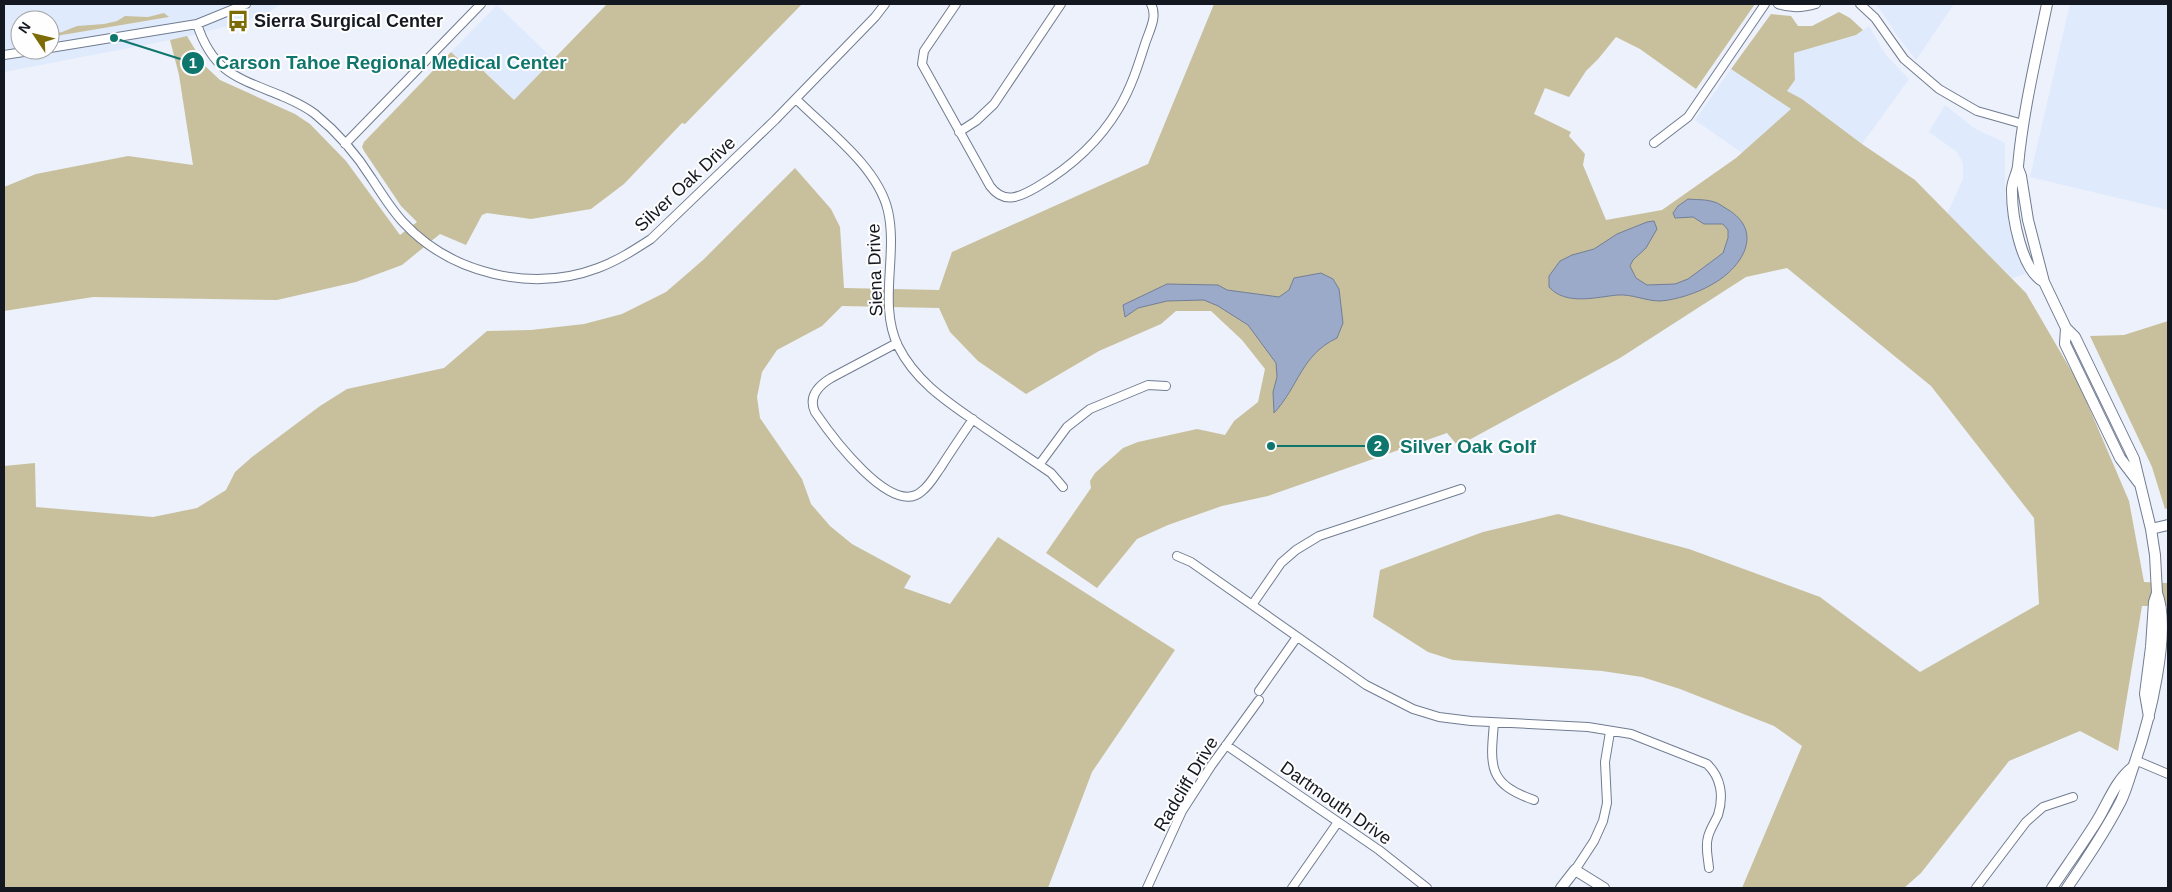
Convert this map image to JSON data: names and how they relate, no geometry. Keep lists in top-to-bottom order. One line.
{"streets":{"street":["Silver Oak Drive","Siena Drive","Radcliff Drive","Dartmouth Drive"]},"crossings":[["Silver Oak Drive","Siena Drive"],["Radcliff Drive","Dartmouth Drive"]],"places":{"bus stop":["Sierra Surgical Center"],"other":["Carson Tahoe Regional Medical Center","Silver Oak Golf"]},"north":"top left"}
